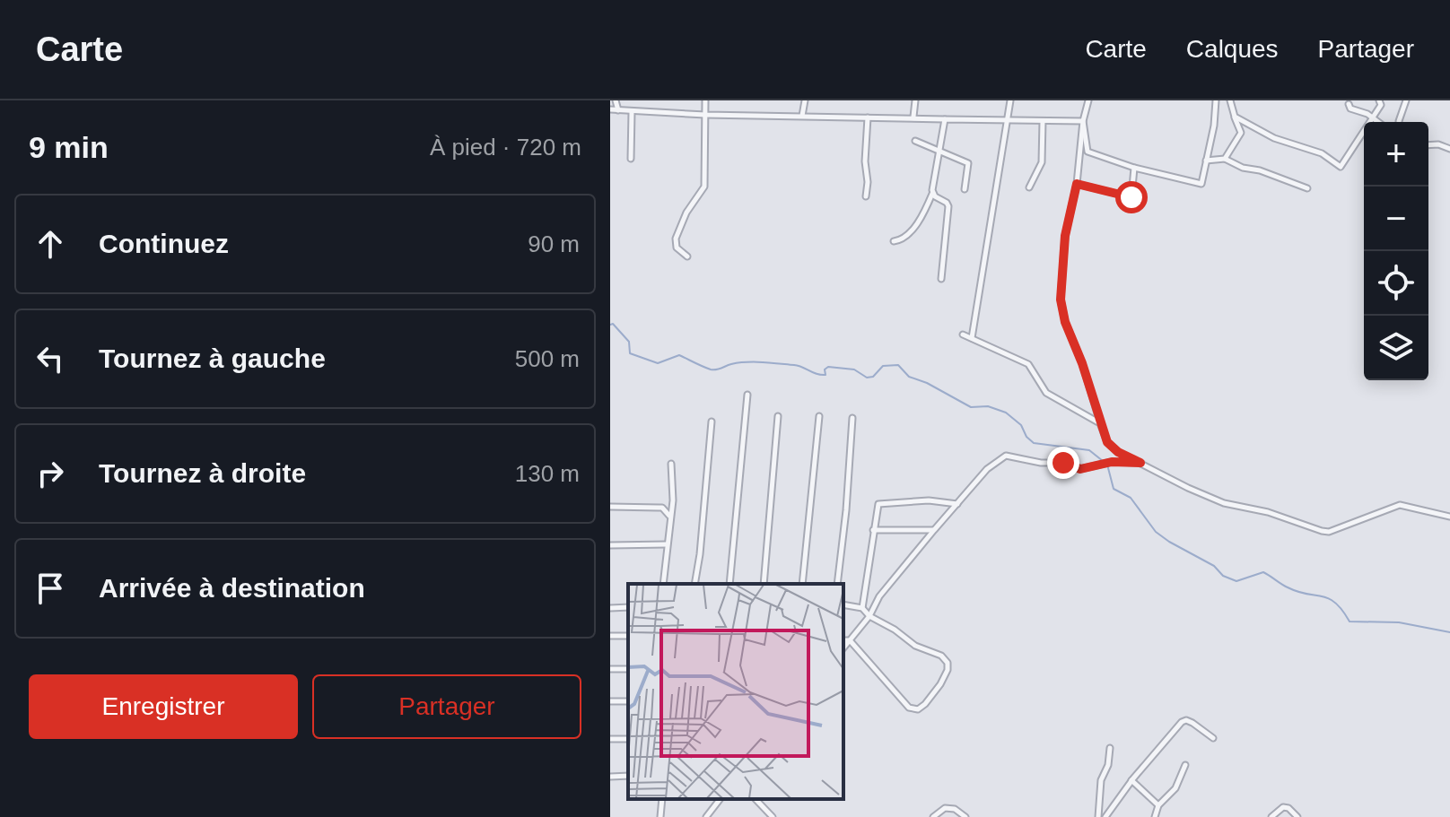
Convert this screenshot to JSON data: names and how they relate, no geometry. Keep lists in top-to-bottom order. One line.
{"page":{"header":"Carte","nav":["Carte","Calques","Partager"],"heading":["9 min","À pied · 720 m"],"map_buttons":["+","−"],"list":[["Continuez","90 m"],["Tournez à gauche","500 m"],["Tournez à droite","130 m"],"Arrivée à destination"],"buttons":["Enregistrer","Partager"]}}
